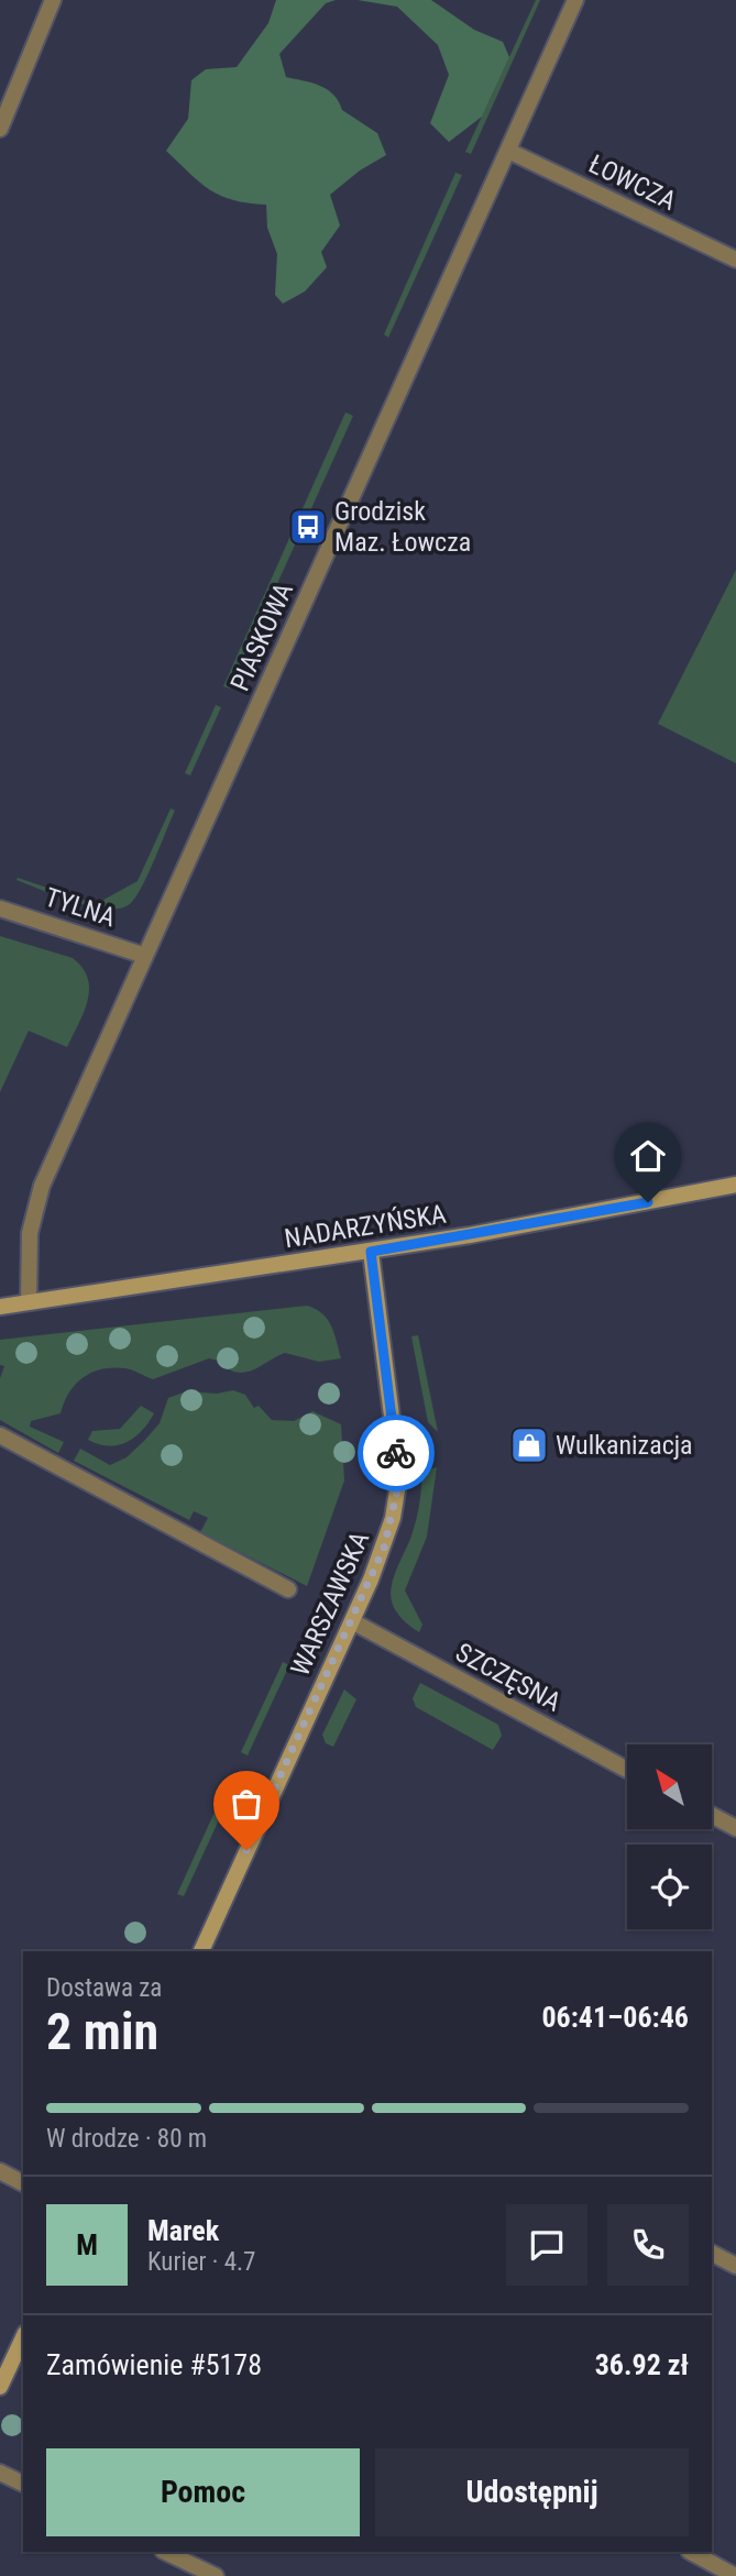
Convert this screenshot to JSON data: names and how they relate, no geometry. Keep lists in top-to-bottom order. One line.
{"streets":{"street":["ŁOWCZA","PIASKOWA","TYLNA","NADARZYŃSKA","WARSZAWSKA","SZCZĘSNA"]},"crossings":[["ŁOWCZA","PIASKOWA"],["PIASKOWA","TYLNA"],["PIASKOWA","NADARZYŃSKA"],["NADARZYŃSKA","WARSZAWSKA"],["WARSZAWSKA","SZCZĘSNA"]],"places":{"bus stop":["Grodzisk Maz. Łowcza"],"shop":["Wulkanizacja"]},"north":"top left","page":{"heading":["2 min","Dostawa za","06:41–06:46"],"panel":["Marek","Kurier · 4.7","Zamówienie #5178","36.92 zł"],"bar":"W drodze · 80 m","round":"M","buttons":["Pomoc","Udostępnij"]}}
